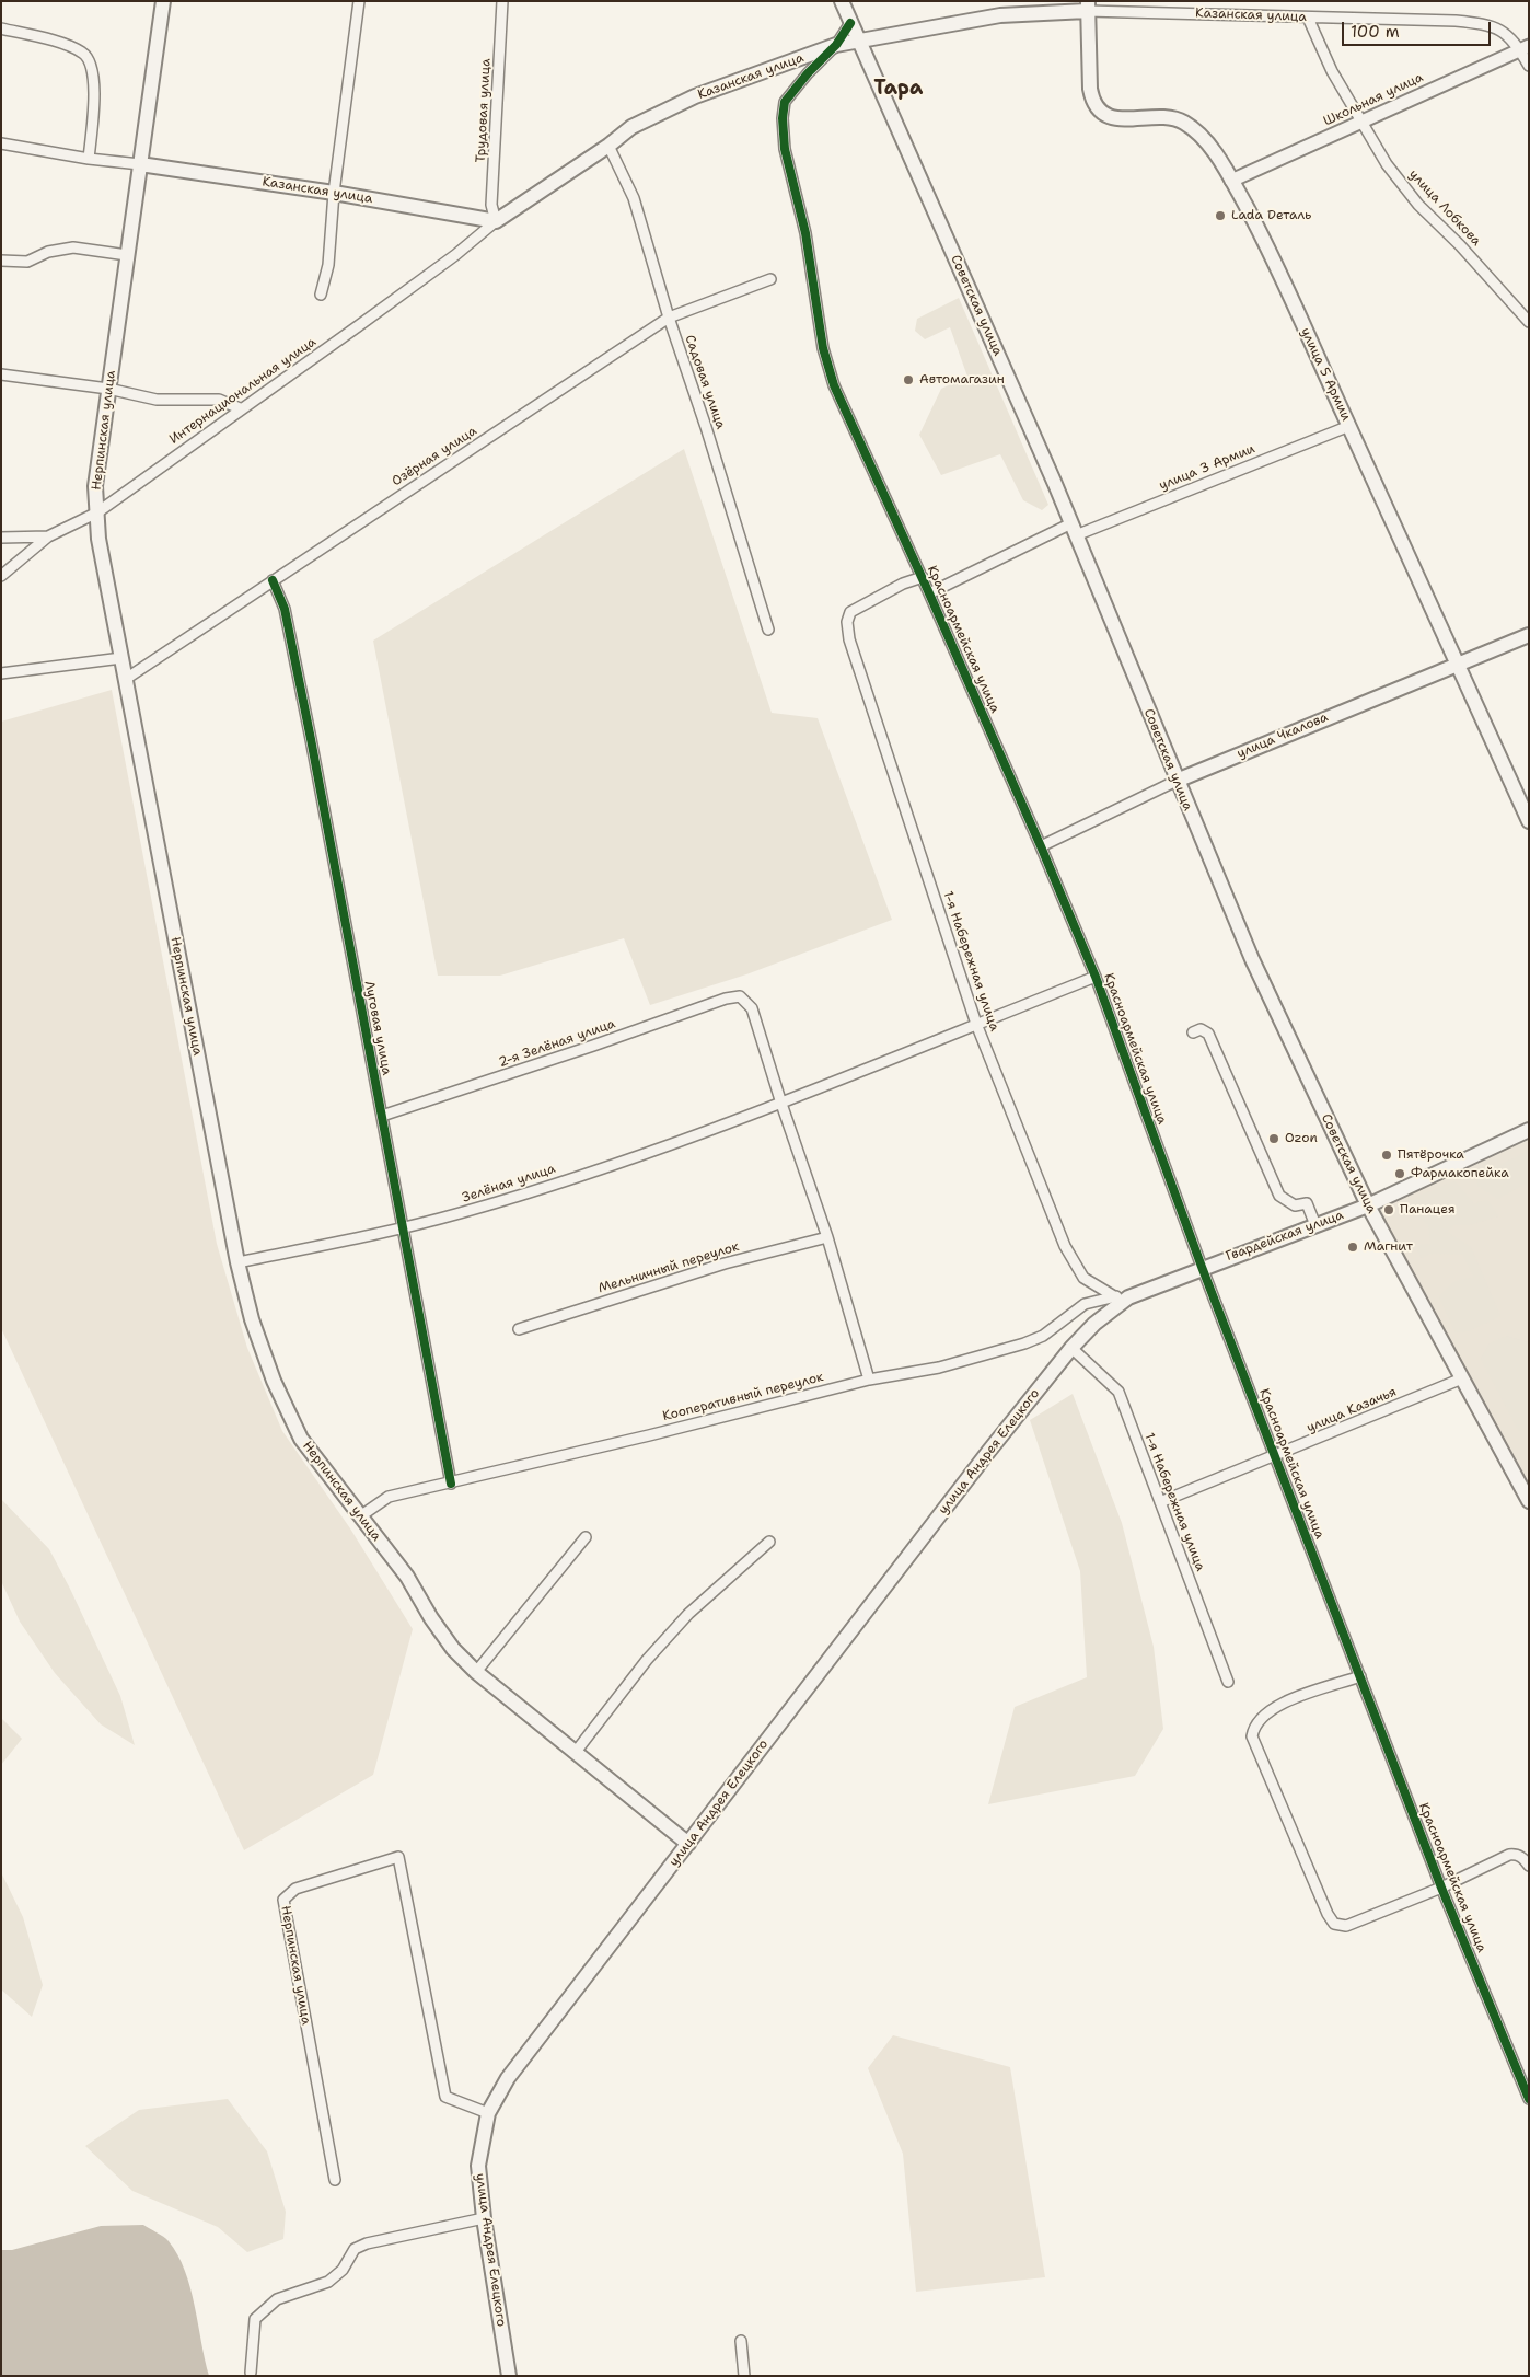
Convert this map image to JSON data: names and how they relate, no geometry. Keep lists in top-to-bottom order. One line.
{"streets":{"main road":["Казанская улица","Советская улица","улица 5 Армии","Нерпинская улица","улица Чкалова","Гвардейская улица","улица Андрея Елецкого"],"street":["Школьная улица","Трудовая улица","улица Лобкова","Садовая улица","Интернациональная улица","Озёрная улица","улица 3 Армии","Красноармейская улица","1-я Набережная улица","Луговая улица","2-я Зелёная улица","Зелёная улица","Мельничный переулок","Кооперативный переулок","улица Казачья"]},"crossings":[["Казанская улица","Школьная улица"],["Казанская улица","Трудовая улица"],["Казанская улица","улица Лобкова"],["Казанская улица","Советская улица"],["Казанская улица","улица 5 Армии"],["Казанская улица","Садовая улица"],["Казанская улица","Интернациональная улица"],["Казанская улица","Нерпинская улица"],["Казанская улица","Красноармейская улица"],["Школьная улица","улица Лобкова"],["Школьная улица","улица 5 Армии"],["Трудовая улица","Интернациональная улица"],["Советская улица","улица 3 Армии"],["Советская улица","Красноармейская улица"],["Советская улица","улица Чкалова"],["Советская улица","Гвардейская улица"],["Советская улица","улица Казачья"],["улица 5 Армии","улица 3 Армии"],["улица 5 Армии","улица Чкалова"],["Садовая улица","Озёрная улица"],["Интернациональная улица","Нерпинская улица"],["Нерпинская улица","Озёрная улица"],["Нерпинская улица","Зелёная улица"],["Нерпинская улица","Кооперативный переулок"],["Нерпинская улица","улица Андрея Елецкого"],["Озёрная улица","Луговая улица"],["улица 3 Армии","Красноармейская улица"],["Красноармейская улица","улица Чкалова"],["Красноармейская улица","1-я Набережная улица"],["Красноармейская улица","Зелёная улица"],["Красноармейская улица","Гвардейская улица"],["Красноармейская улица","улица Казачья"],["1-я Набережная улица","Зелёная улица"],["1-я Набережная улица","Гвардейская улица"],["1-я Набережная улица","Кооперативный переулок"],["1-я Набережная улица","улица Казачья"],["1-я Набережная улица","улица Андрея Елецкого"],["Луговая улица","2-я Зелёная улица"],["Луговая улица","Зелёная улица"],["Луговая улица","Кооперативный переулок"],["2-я Зелёная улица","Зелёная улица"],["Гвардейская улица","Кооперативный переулок"],["Гвардейская улица","улица Андрея Елецкого"],["Кооперативный переулок","улица Андрея Елецкого"]],"districts":["Тара"],"places":["Lada Dеталь","Автомагазин","Ozon","Пятёрочка","Фармакопейка","Панацея","Магнит"],"scale_bar":"100 m"}
